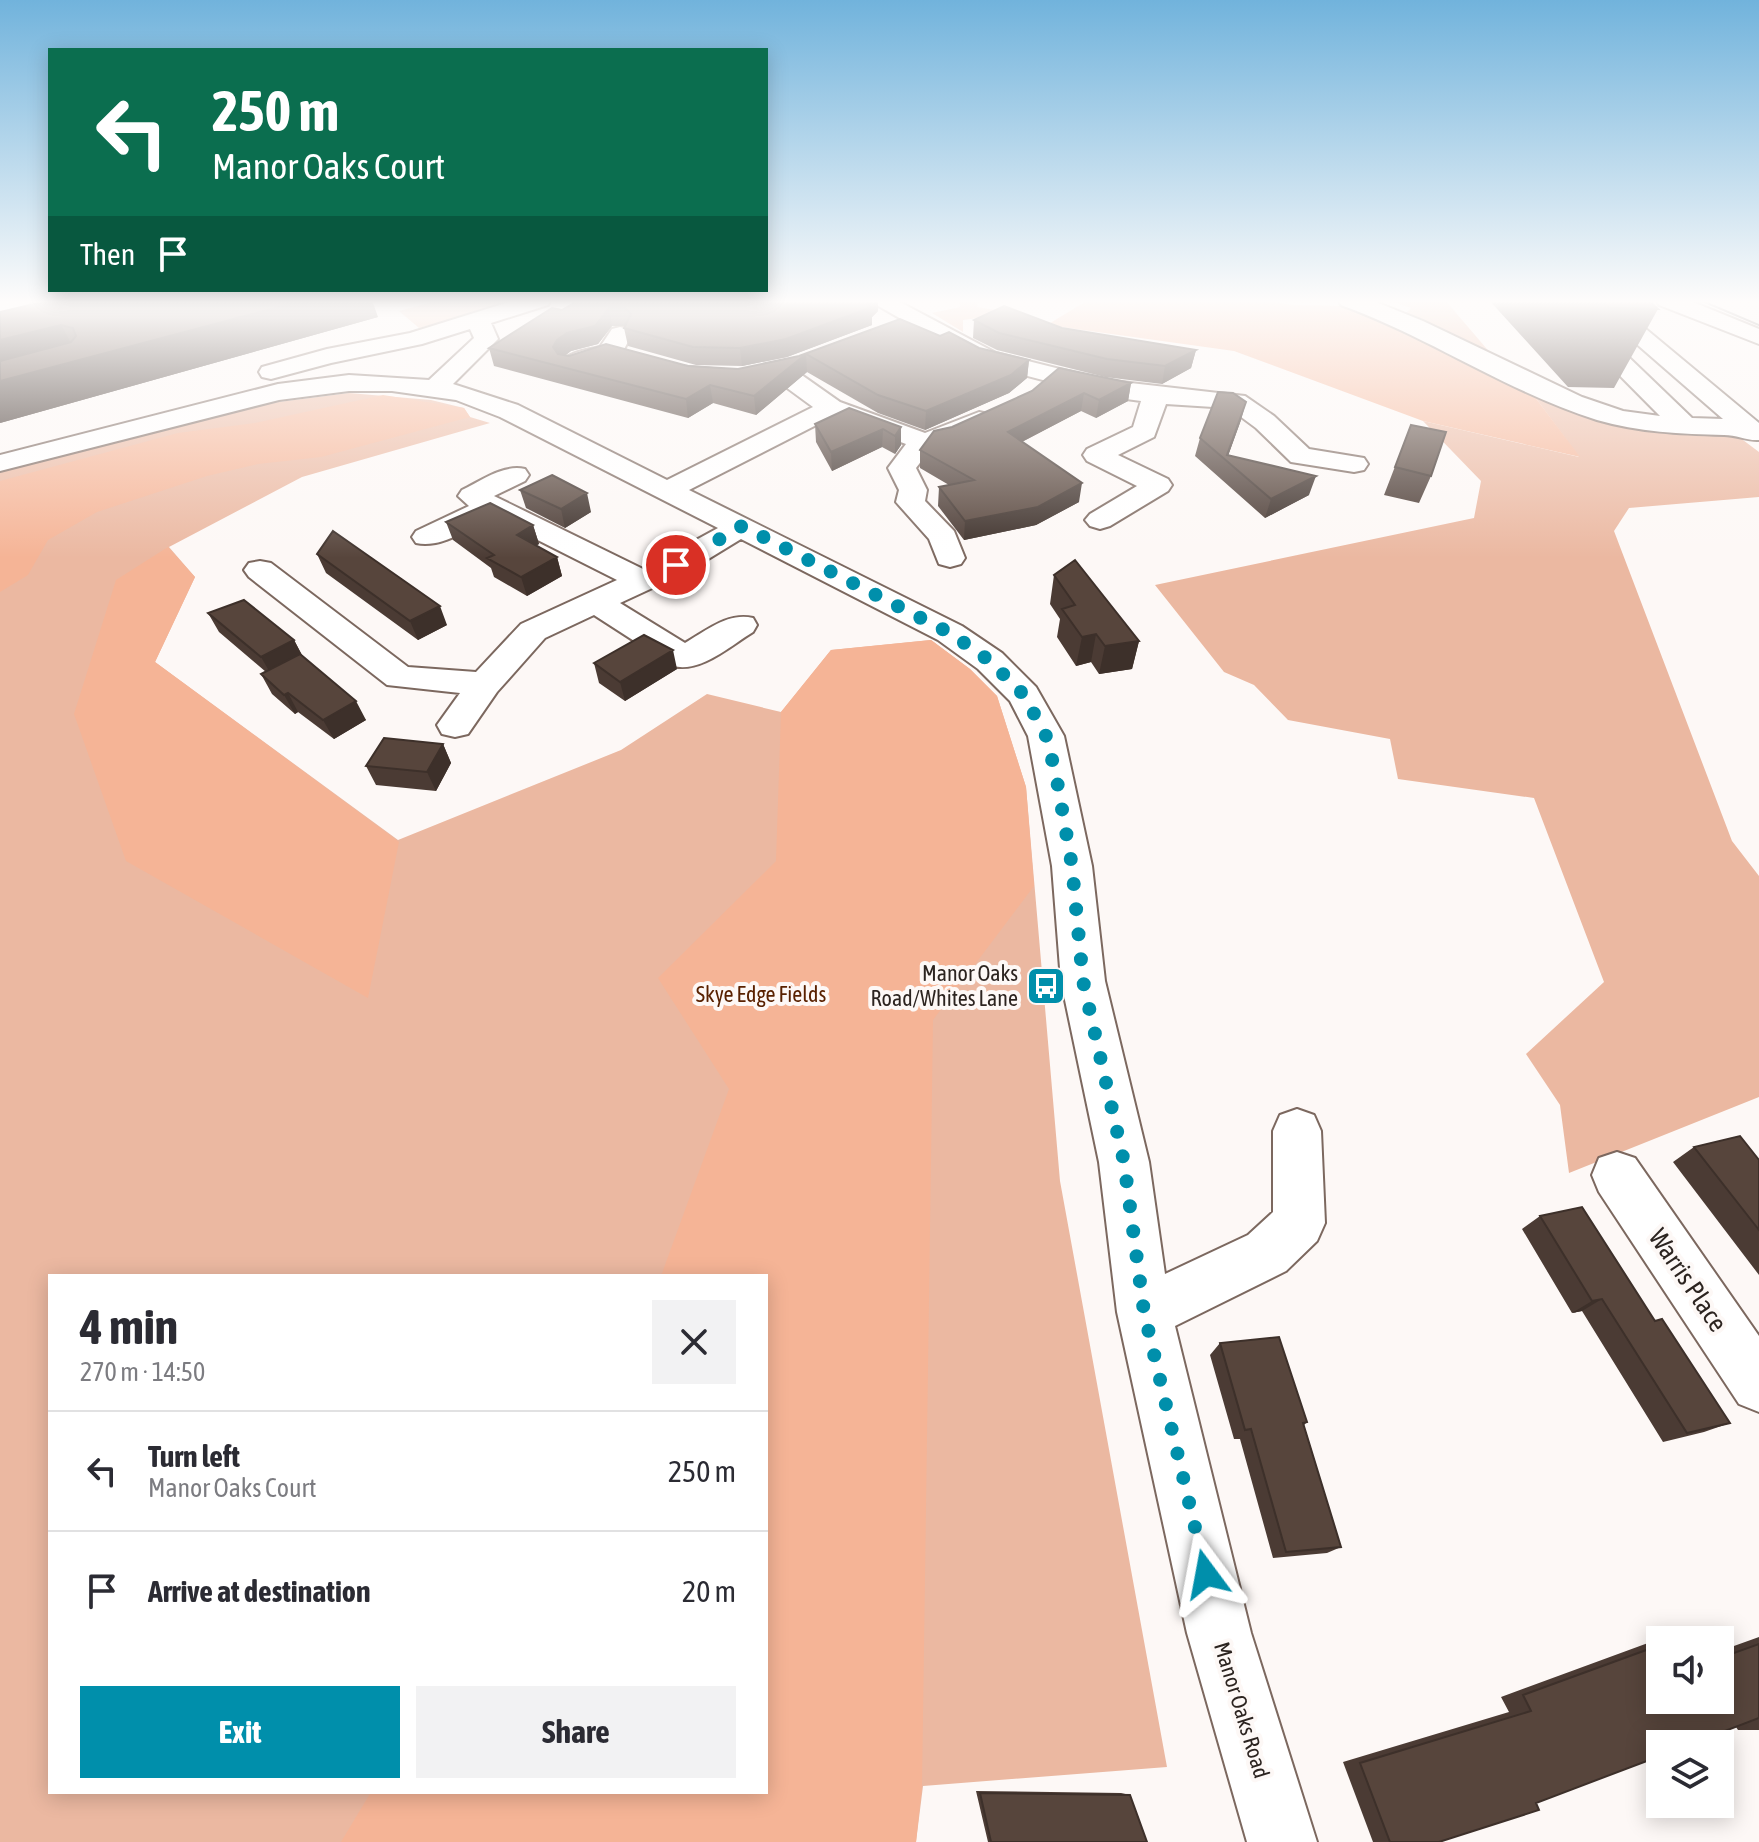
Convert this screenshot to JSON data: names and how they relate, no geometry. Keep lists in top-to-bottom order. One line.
{"streets":{"street":["Warris Place","Manor Oaks Road"]},"parks":["Skye Edge Fields"],"places":{"bus stop":["Manor Oaks Road/Whites Lane"]},"page":{"turn":["250 m","Manor Oaks Court"],"then":"Then","heading":["4 min","270 m · 14:50"],"list":[{"name":"Turn left","note":"Manor Oaks Court","value":"250 m"},{"name":"Arrive at destination","value":"20 m"}],"buttons":["Exit","Share"]}}
